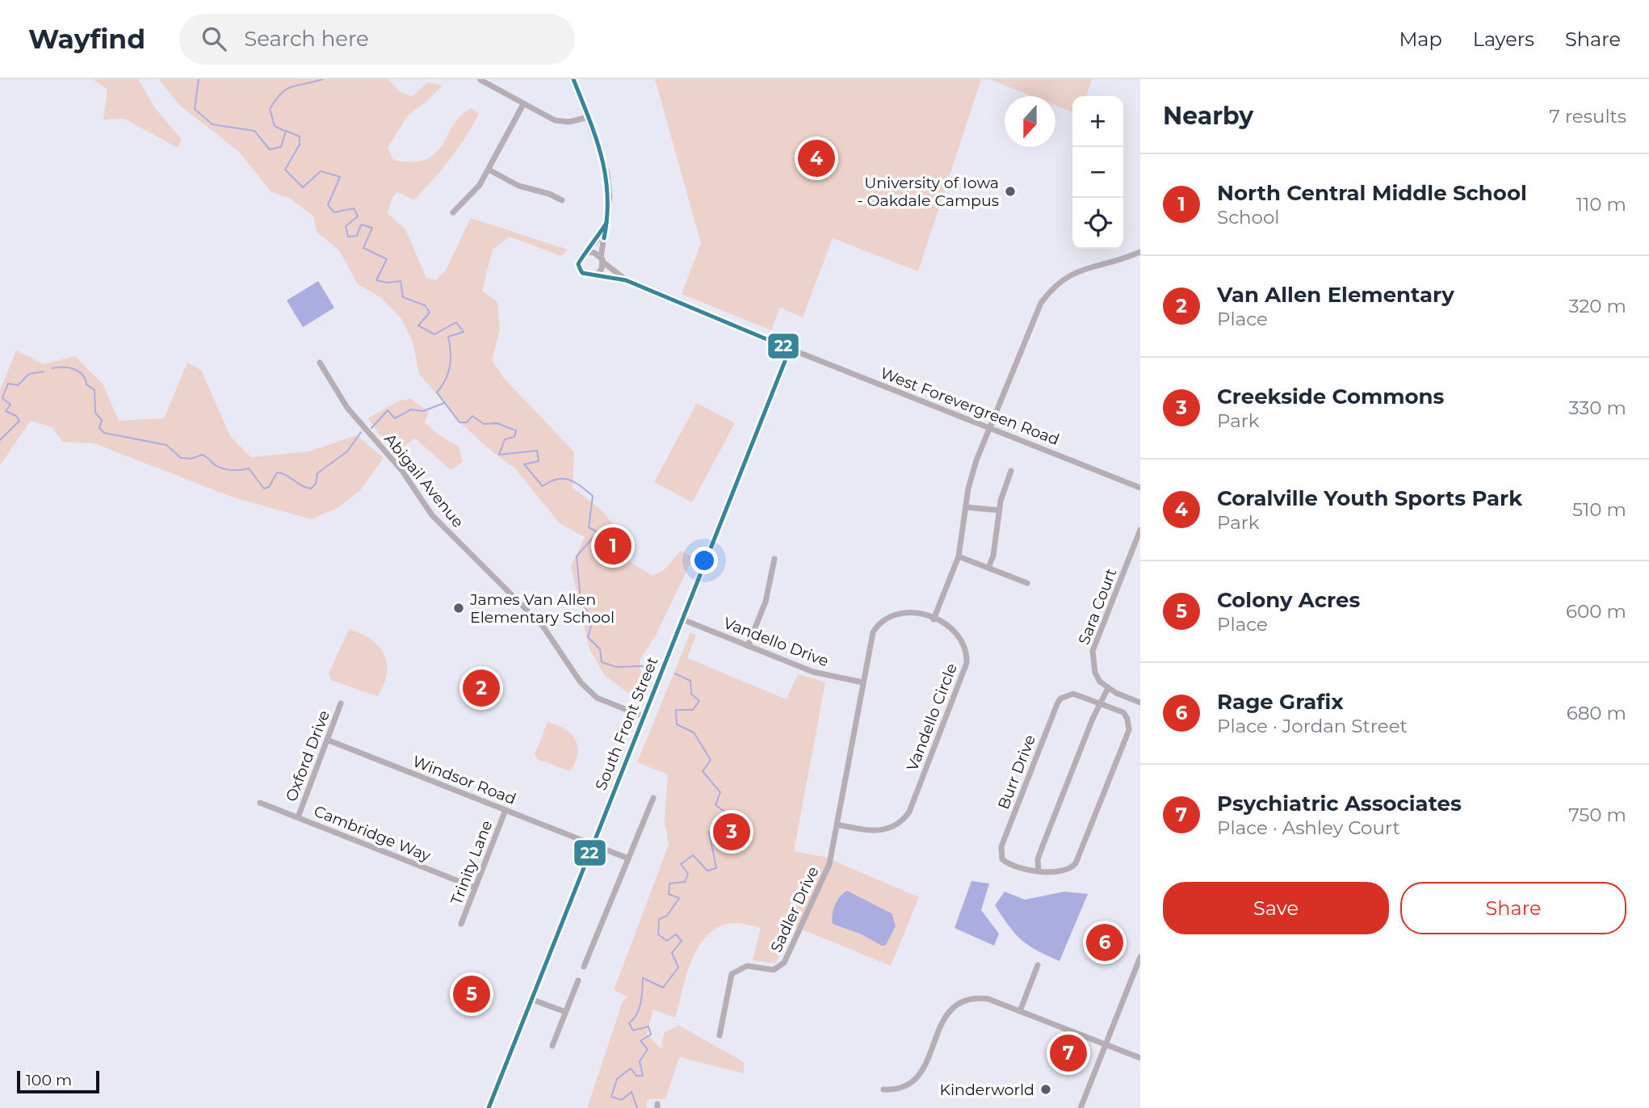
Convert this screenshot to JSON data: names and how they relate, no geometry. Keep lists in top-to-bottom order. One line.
{"streets":{"street":["West Forevergreen Road","Abigail Avenue","Sara Court","Vandello Drive","Vandello Circle","South Front Street","Oxford Drive","Burr Drive","Windsor Road","Cambridge Way","Trinity Lane","Sadler Drive"]},"crossings":[["West Forevergreen Road","South Front Street"],["Abigail Avenue","South Front Street"],["Vandello Drive","Vandello Circle"],["Vandello Drive","South Front Street"],["Vandello Drive","Sadler Drive"],["Vandello Circle","Sadler Drive"],["South Front Street","Windsor Road"],["Oxford Drive","Windsor Road"],["Oxford Drive","Cambridge Way"],["Windsor Road","Trinity Lane"],["Cambridge Way","Trinity Lane"]],"places":["University of Iowa - Oakdale Campus","James Van Allen Elementary School","Kinderworld"],"lines":["transit line 22"],"scale_bar":"100 m","north":"bottom","page":{"header":"Wayfind","search":"Search here","nav":["Map","Layers","Share"],"heading":["Nearby","7 results"],"map_buttons":["+","−"],"pins":["4","1","2","3","6","5","7"],"list":[{"mark":"1","name":"North Central Middle School","note":"School","value":"110 m"},{"mark":"2","name":"Van Allen Elementary","note":"Place","value":"320 m"},{"mark":"3","name":"Creekside Commons","note":"Park","value":"330 m"},{"mark":"4","name":"Coralville Youth Sports Park","note":"Park","value":"510 m"},{"mark":"5","name":"Colony Acres","note":"Place","value":"600 m"},{"mark":"6","name":"Rage Grafix","note":"Place · Jordan Street","value":"680 m"},{"mark":"7","name":"Psychiatric Associates","note":"Place · Ashley Court","value":"750 m"}],"buttons":["Save","Share"],"scale":"100 m"}}
